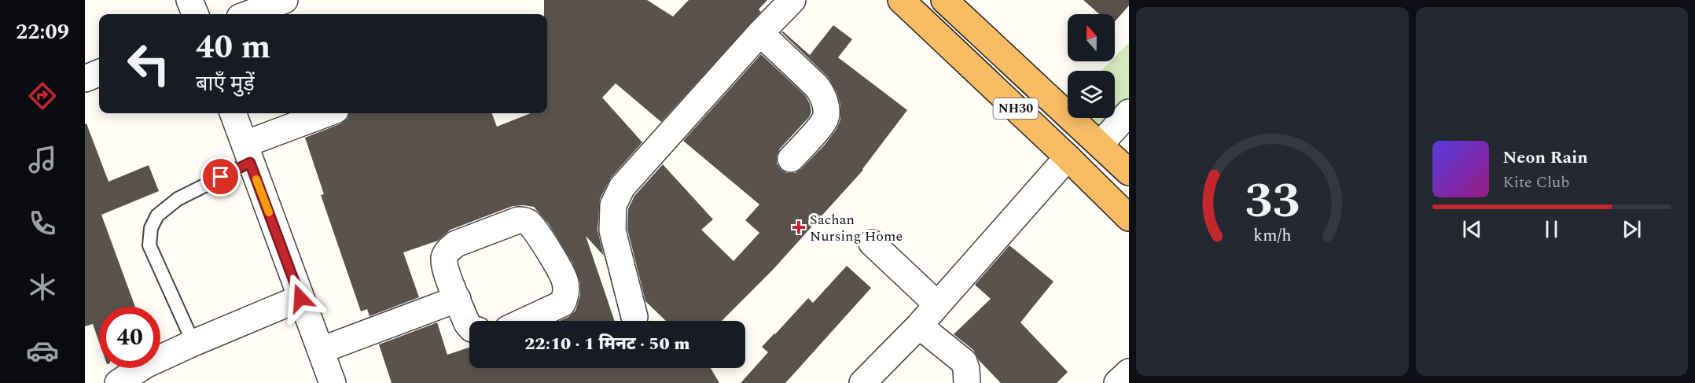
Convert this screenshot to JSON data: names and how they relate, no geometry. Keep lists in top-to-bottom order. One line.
{"streets":{"highway":["NH30"]},"places":{"health":["Sachan Nursing Home"]},"north":"top","page":{"tabs":"22:09","turn":["40 m","बाएँ मुड़ें"],"song":["Neon Rain","Kite Club"],"limit":"40","trip":"22:10 · 1 मिनट · 50 m","gauge":["33","km/h"]}}
